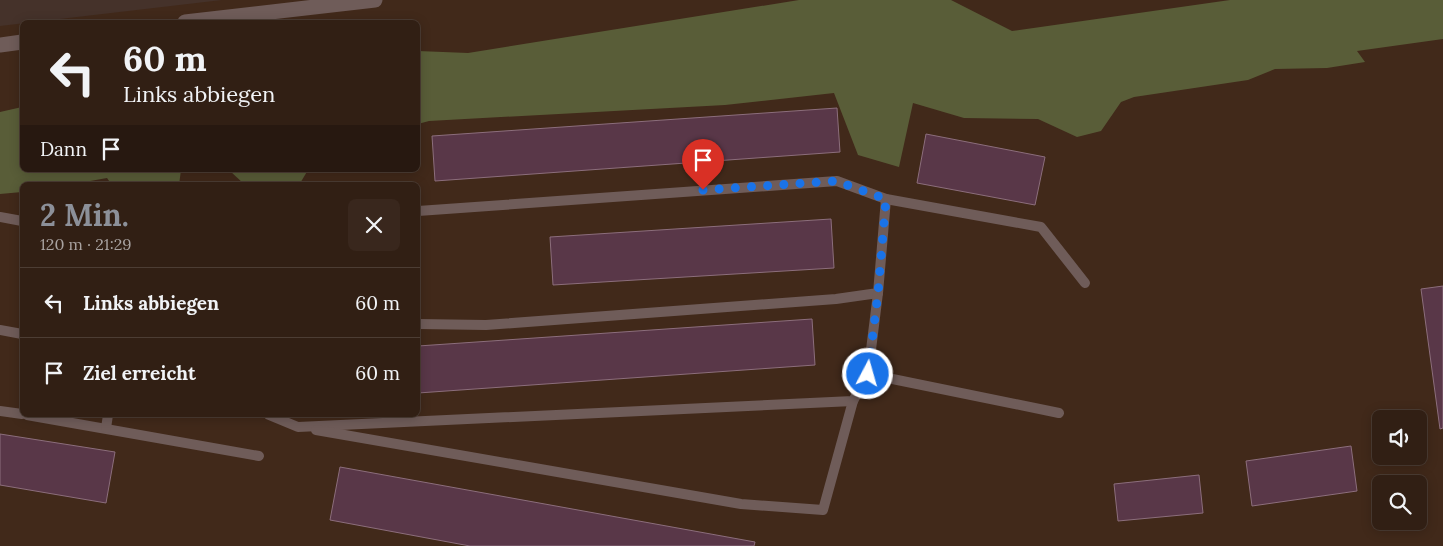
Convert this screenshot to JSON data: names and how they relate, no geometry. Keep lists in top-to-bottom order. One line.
{"page":{"turn":["60 m","Links abbiegen"],"then":"Dann","heading":["2 Min.","120 m · 21:29"],"list":[{"name":"Links abbiegen","value":"60 m"},{"name":"Ziel erreicht","value":"60 m"}]}}
